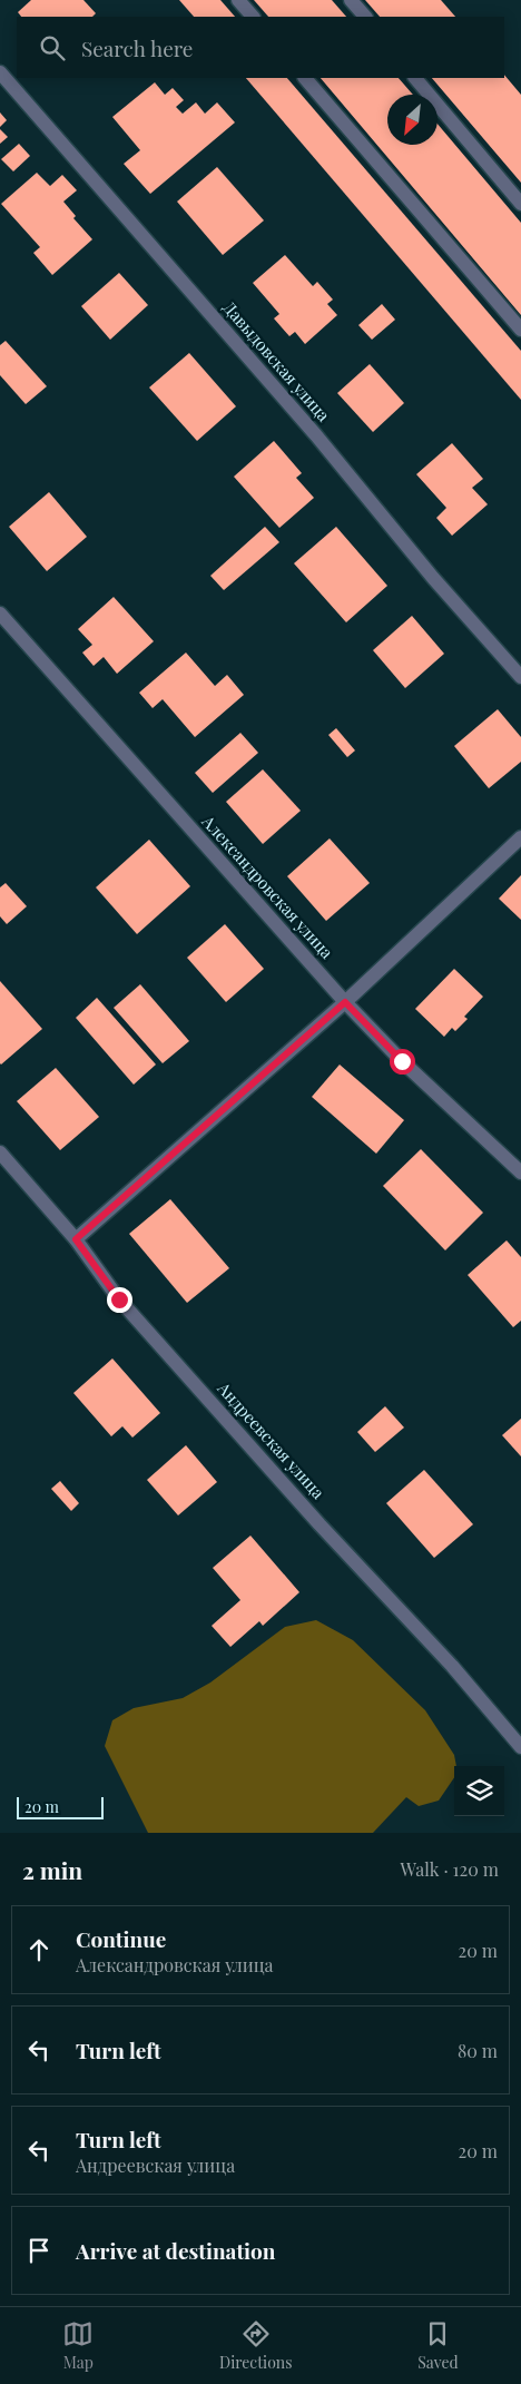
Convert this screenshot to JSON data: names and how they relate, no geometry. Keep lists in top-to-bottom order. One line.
{"streets":{"street":["Давыдовская улица","Александровская улица","Андреевская улица"]},"scale_bar":"20 m","north":"bottom left","page":{"search":"Search here","scale":"20 m","heading":["2 min","Walk · 120 m"],"list":[["Continue","Александровская улица","20 m"],["Turn left","80 m"],["Turn left","Андреевская улица","20 m"],"Arrive at destination"],"nav":["Map","Directions","Saved"]}}
